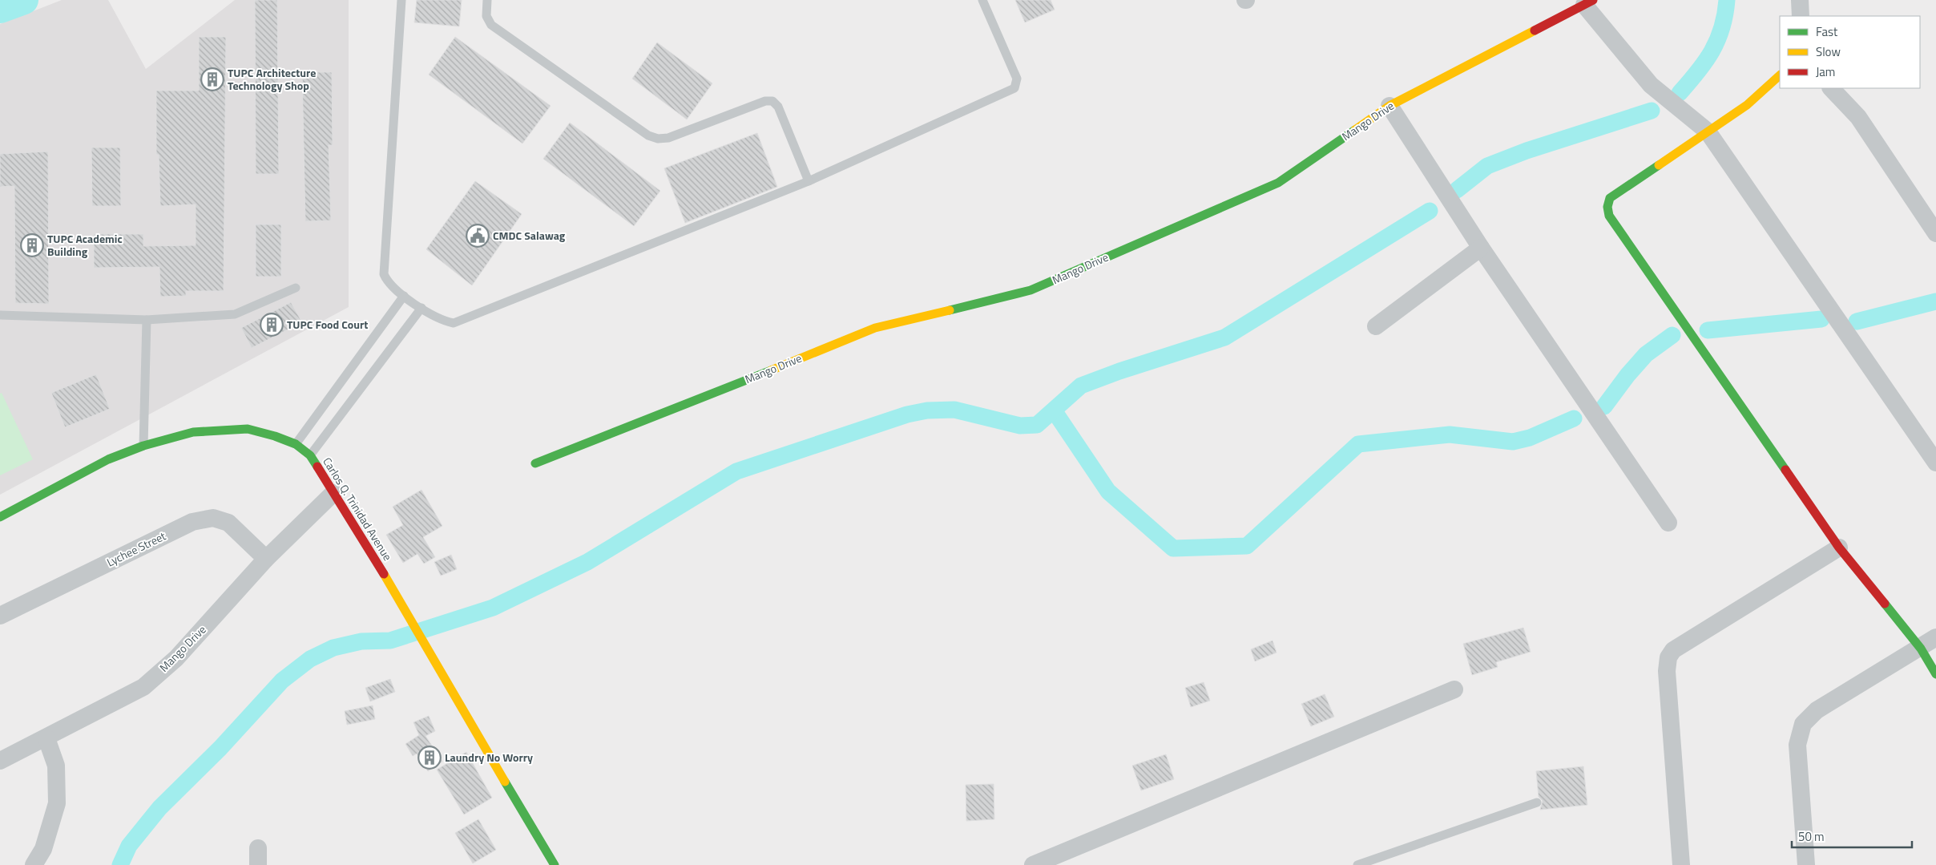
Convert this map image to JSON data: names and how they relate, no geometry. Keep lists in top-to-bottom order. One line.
{"streets":{"street":["Mango Drive","Carlos Q. Trinidad Avenue","Lychee Street"]},"crossings":[["Mango Drive","Carlos Q. Trinidad Avenue"],["Mango Drive","Lychee Street"]],"places":{"building":["TUPC Architecture Technology Shop","TUPC Academic Building","TUPC Food Court","Laundry No Worry"],"public building":["CMDC Salawag"]},"legend":["Fast","Slow","Jam"],"scale_bar":"50 m"}
